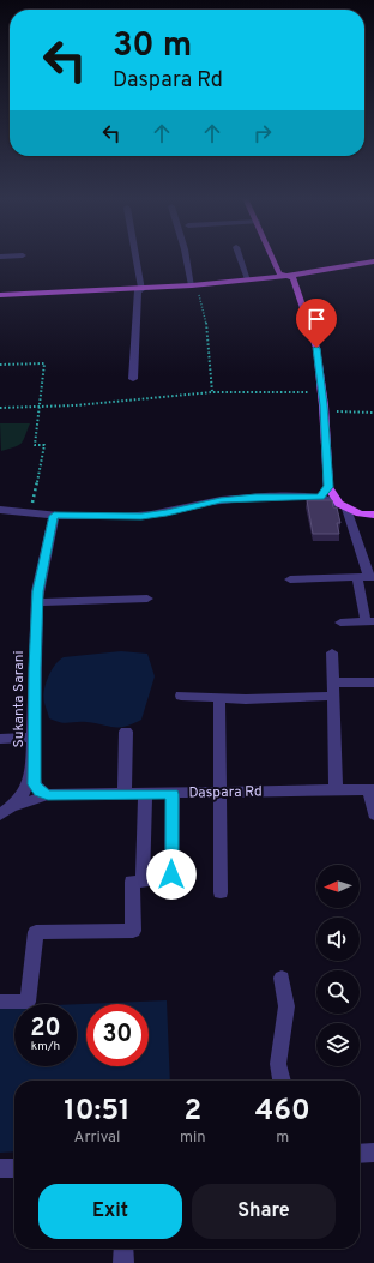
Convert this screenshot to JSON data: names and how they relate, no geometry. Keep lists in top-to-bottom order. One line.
{"streets":{"street":["Sukanta Sarani","Daspara Rd"]},"crossings":[["Sukanta Sarani","Daspara Rd"]],"north":"left","page":{"turn":["30 m","Daspara Rd"],"speed":"20 km/h","limit":"30","eta":["10:51","Arrival","2","min","460","m"],"buttons":["Exit","Share"]}}
